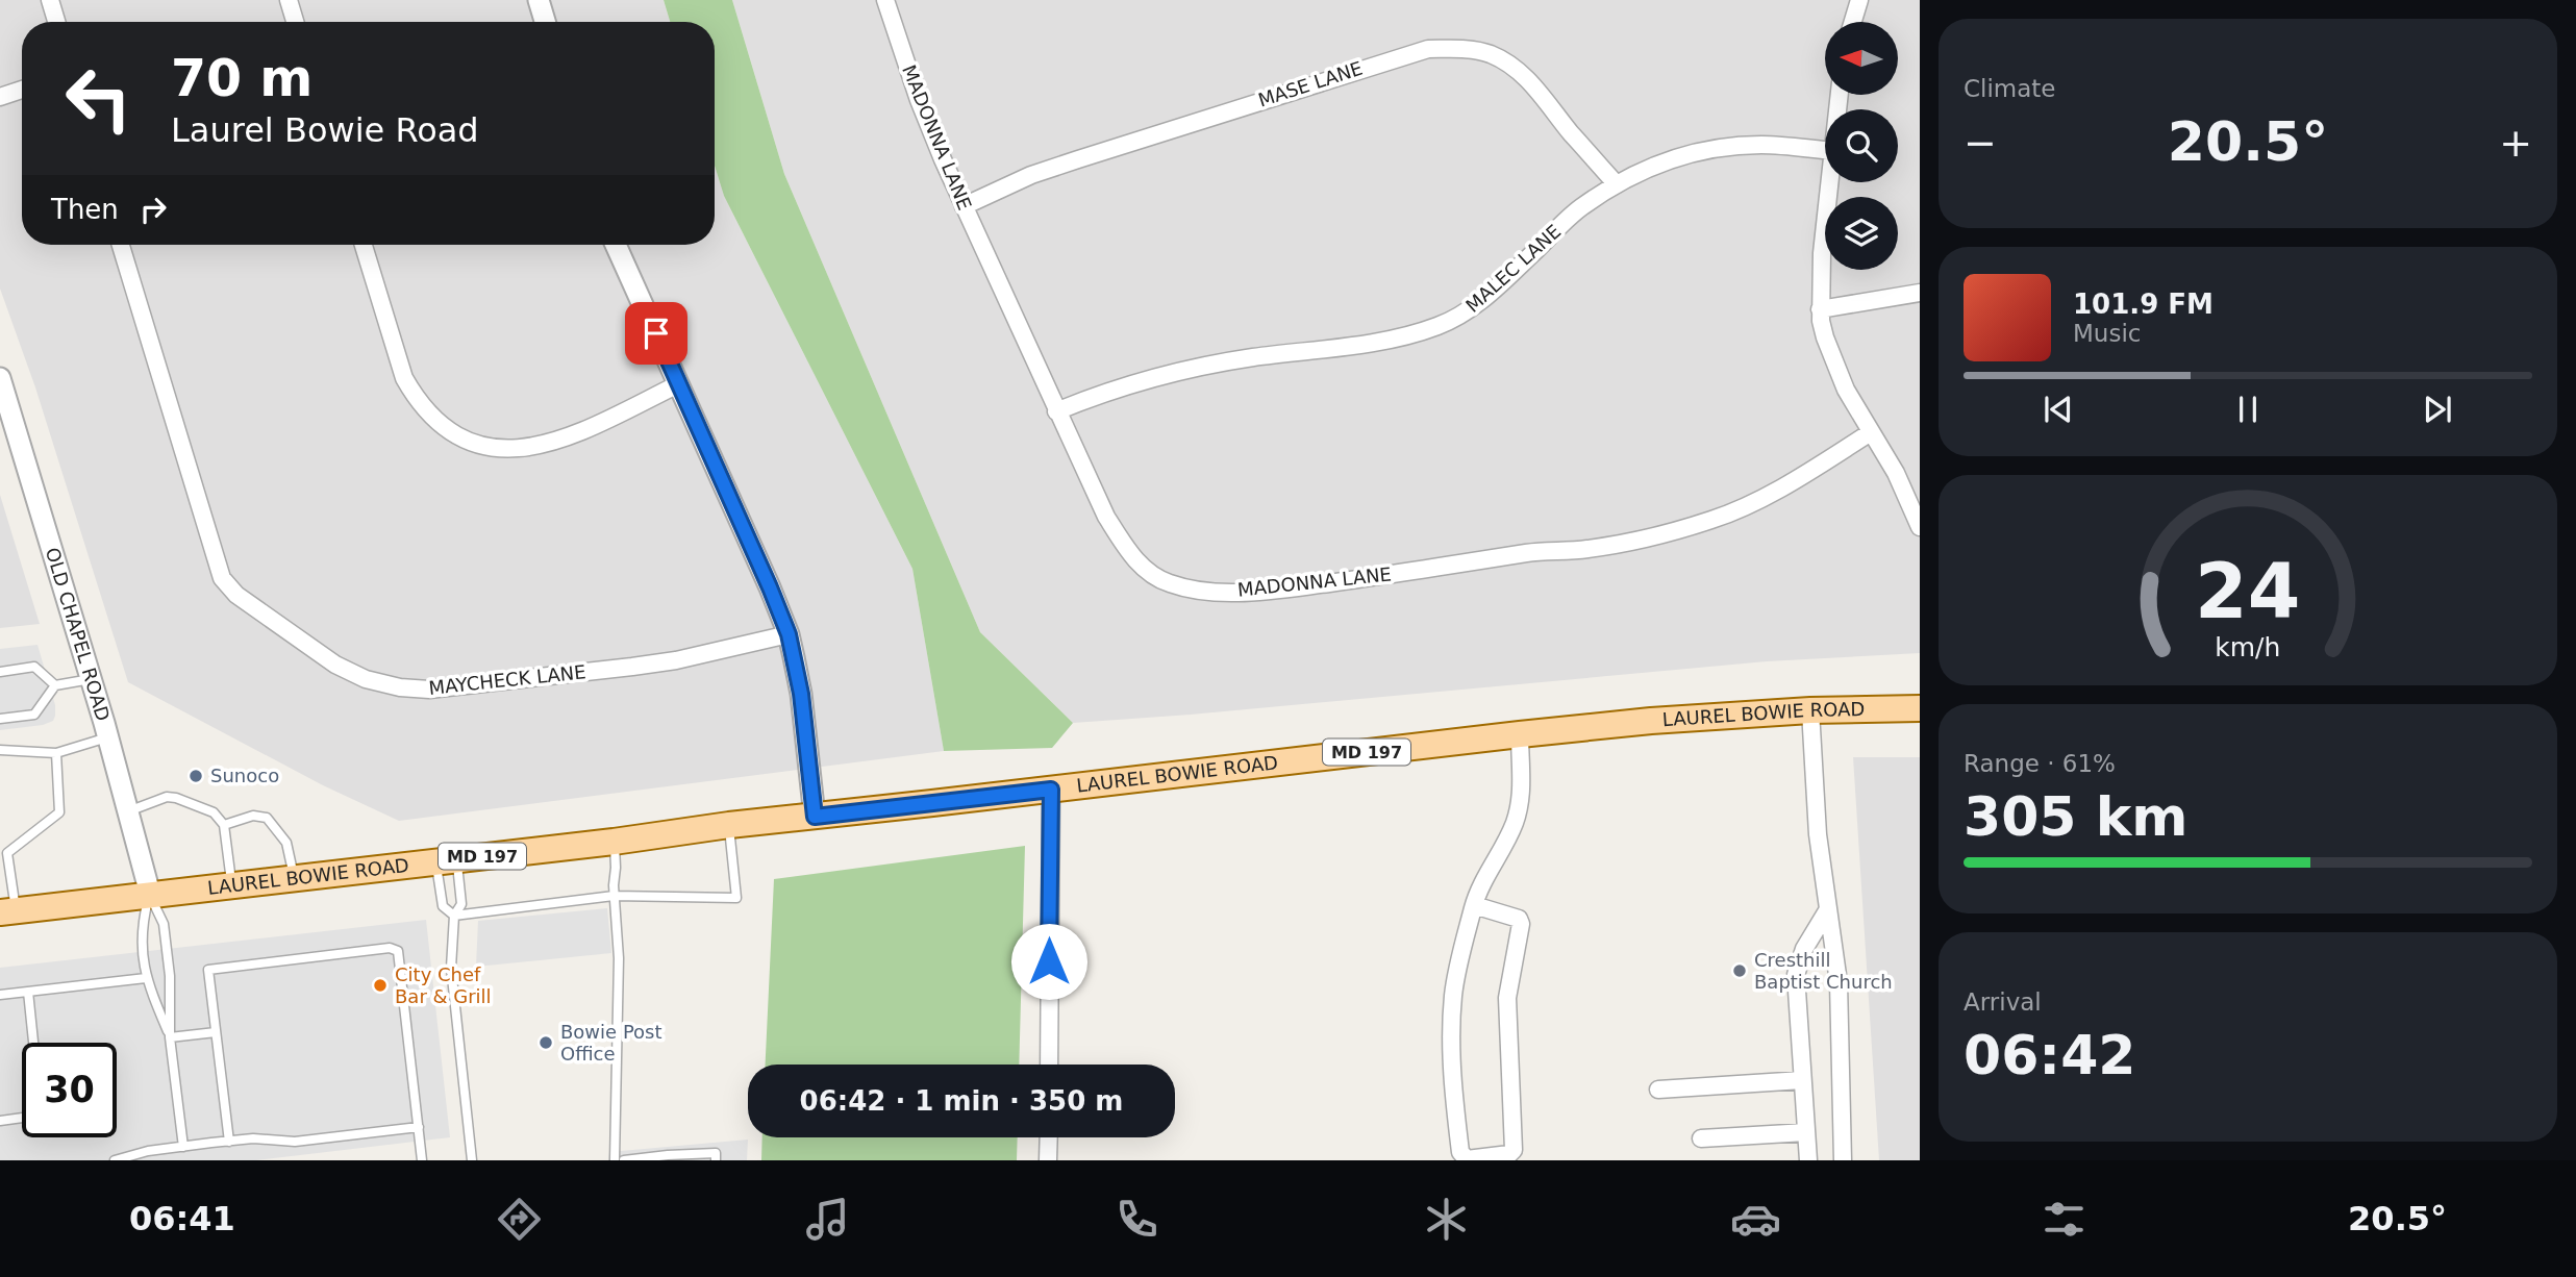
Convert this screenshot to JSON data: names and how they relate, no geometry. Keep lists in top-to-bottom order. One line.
{"streets":{"main road":["LAUREL BOWIE ROAD","MD 197"],"street":["MASE LANE","MADONNA LANE","MALEC LANE","OLD CHAPEL ROAD","MAYCHECK LANE"]},"crossings":[["MASE LANE","MADONNA LANE"],["MASE LANE","MALEC LANE"],["MADONNA LANE","MALEC LANE"],["OLD CHAPEL ROAD","LAUREL BOWIE ROAD"]],"places":["Sunoco","Cresthill Baptist Church","City Chef Bar & Grill","Bowie Post Office"],"north":"left","page":{"tile":["Climate",["Range · 61%","305 km"],["Arrival","06:42"]],"turn":["70 m","Laurel Bowie Road"],"heat":["−","20.5°","+"],"then":"Then","song":["101.9 FM","Music"],"limit":"30","trip":"06:42 · 1 min · 350 m","tabs":["06:41","20.5°"],"gauge":["24","km/h"]}}
